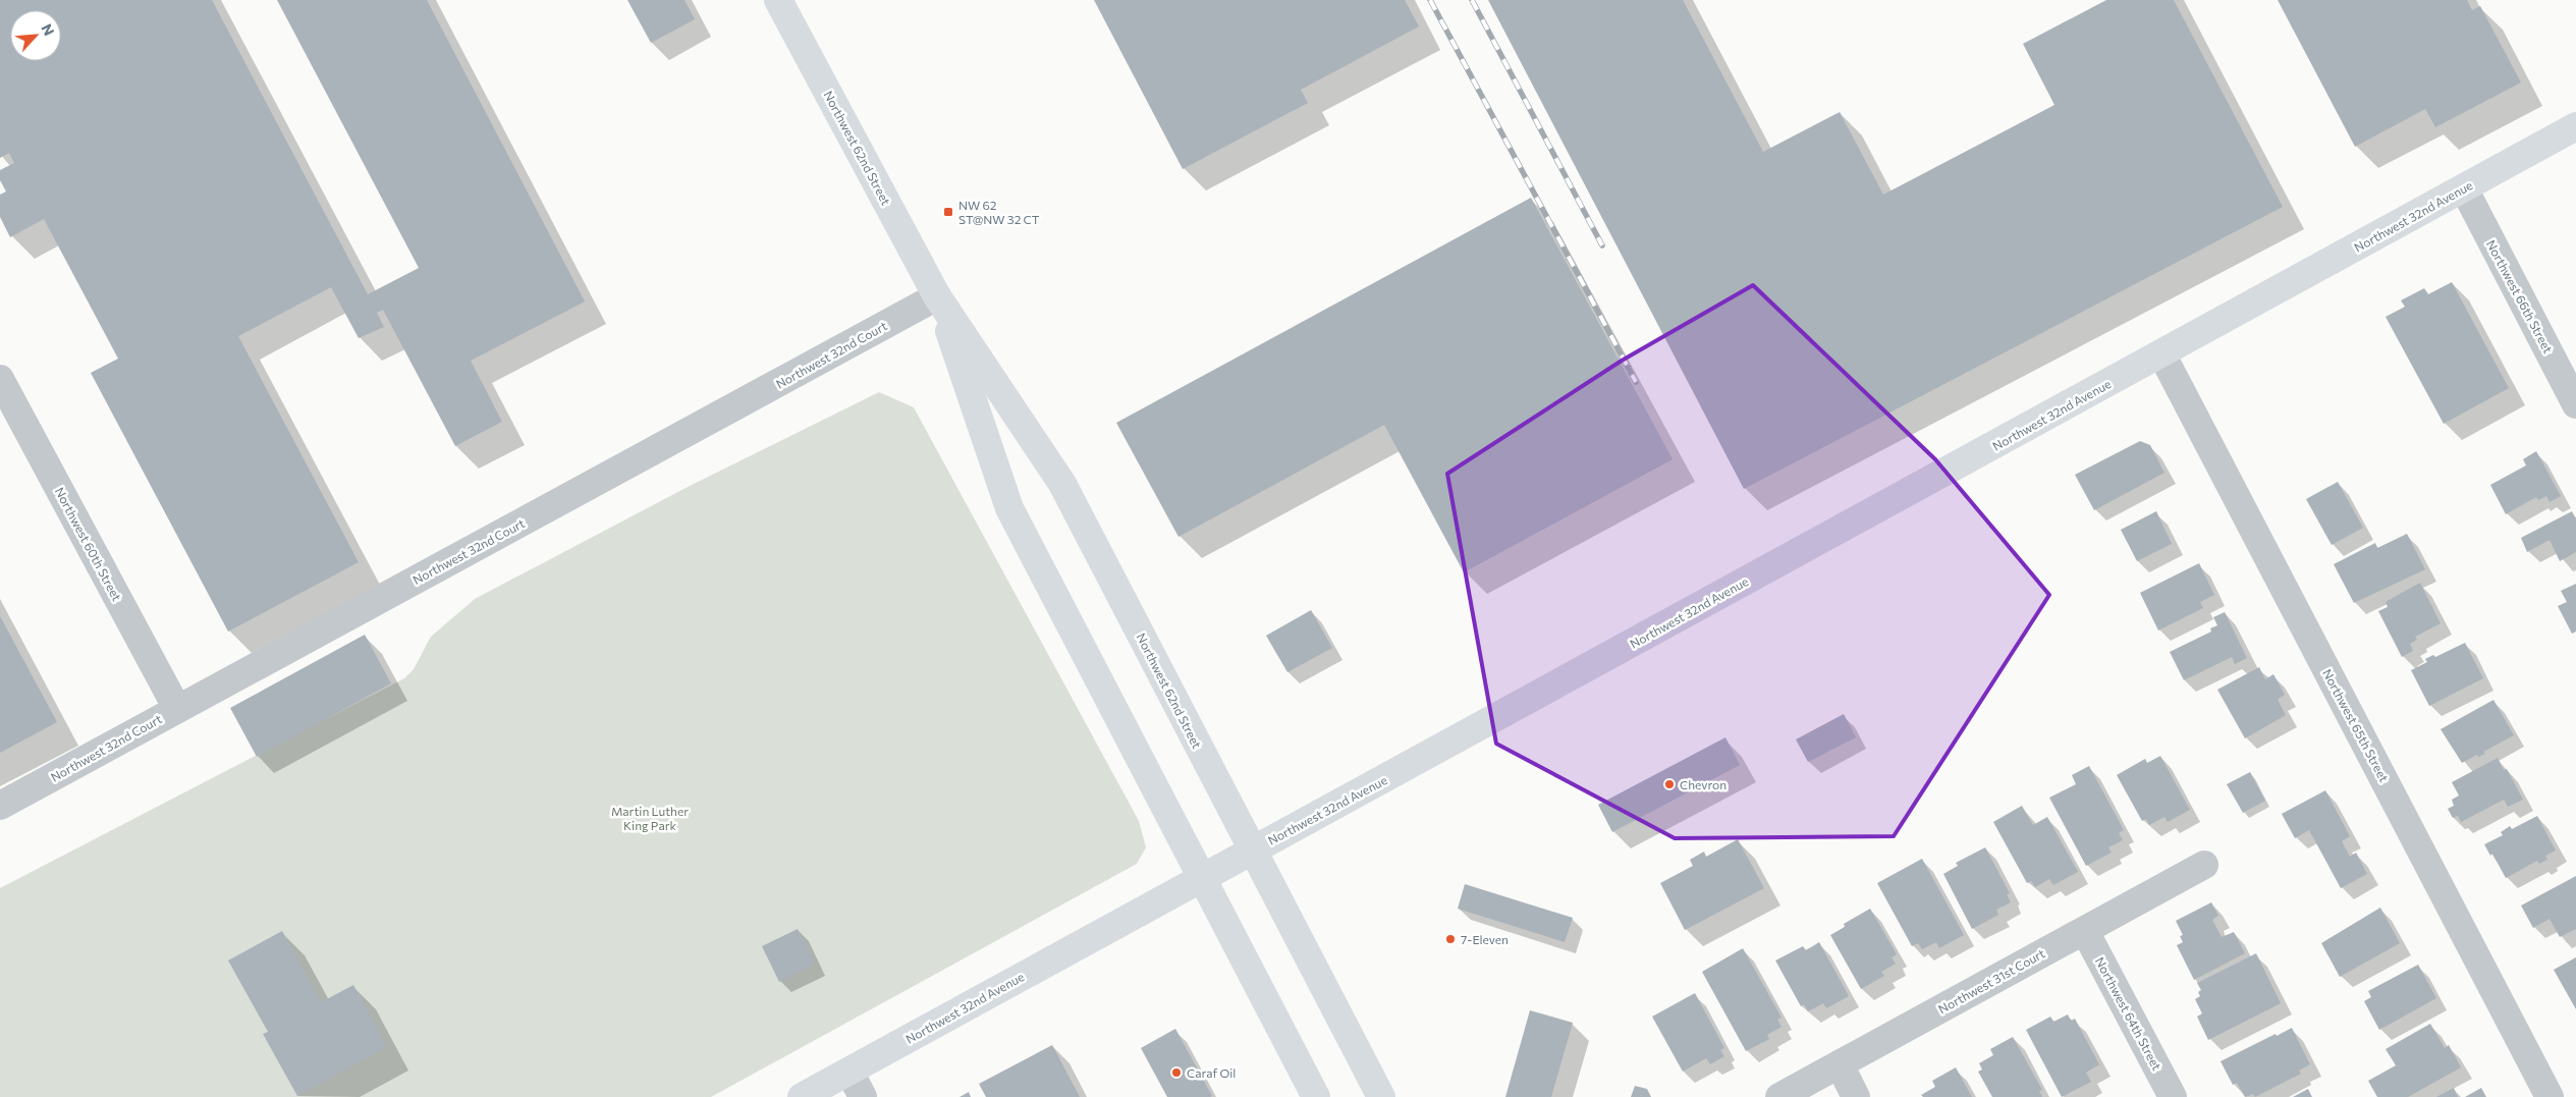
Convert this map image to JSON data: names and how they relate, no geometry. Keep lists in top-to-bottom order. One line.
{"streets":{"main road":["Northwest 62nd Street","Northwest 32nd Avenue"],"street":["Northwest 66th Street","Northwest 32nd Court","Northwest 60th Street","Northwest 65th Street","Northwest 31st Court","Northwest 64th Street"]},"crossings":[["Northwest 62nd Street","Northwest 32nd Avenue"],["Northwest 62nd Street","Northwest 32nd Court"],["Northwest 32nd Avenue","Northwest 66th Street"],["Northwest 32nd Avenue","Northwest 65th Street"],["Northwest 32nd Court","Northwest 60th Street"],["Northwest 31st Court","Northwest 64th Street"]],"parks":["Martin Luther King Park"],"places":{"transit":["NW 62 ST@NW 32 CT"],"other":["Chevron","7-Eleven","Caraf Oil"]},"north":"top right"}
